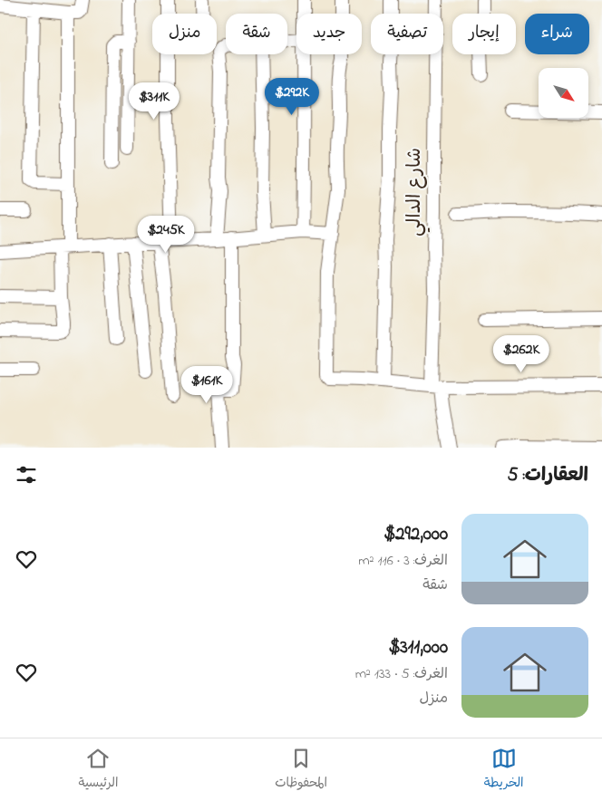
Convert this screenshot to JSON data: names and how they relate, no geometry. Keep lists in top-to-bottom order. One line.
{"streets":{"street":["شارع الدالي"]},"north":"bottom right","page":{"chip":["شراء","إيجار","تصفية","جديد","شقة","منزل"],"price":["$292K","$311K","$245K","$262K","$161K"],"heading":"العقارات: 5","list":[{"name":"$292,000","note":"الغرف: 3 · 116 m² · شقة"},{"name":"$311,000","note":"الغرف: 5 · 133 m² · منزل"}],"tabs":["الخريطة","المحفوظات","الرئيسية"]}}
